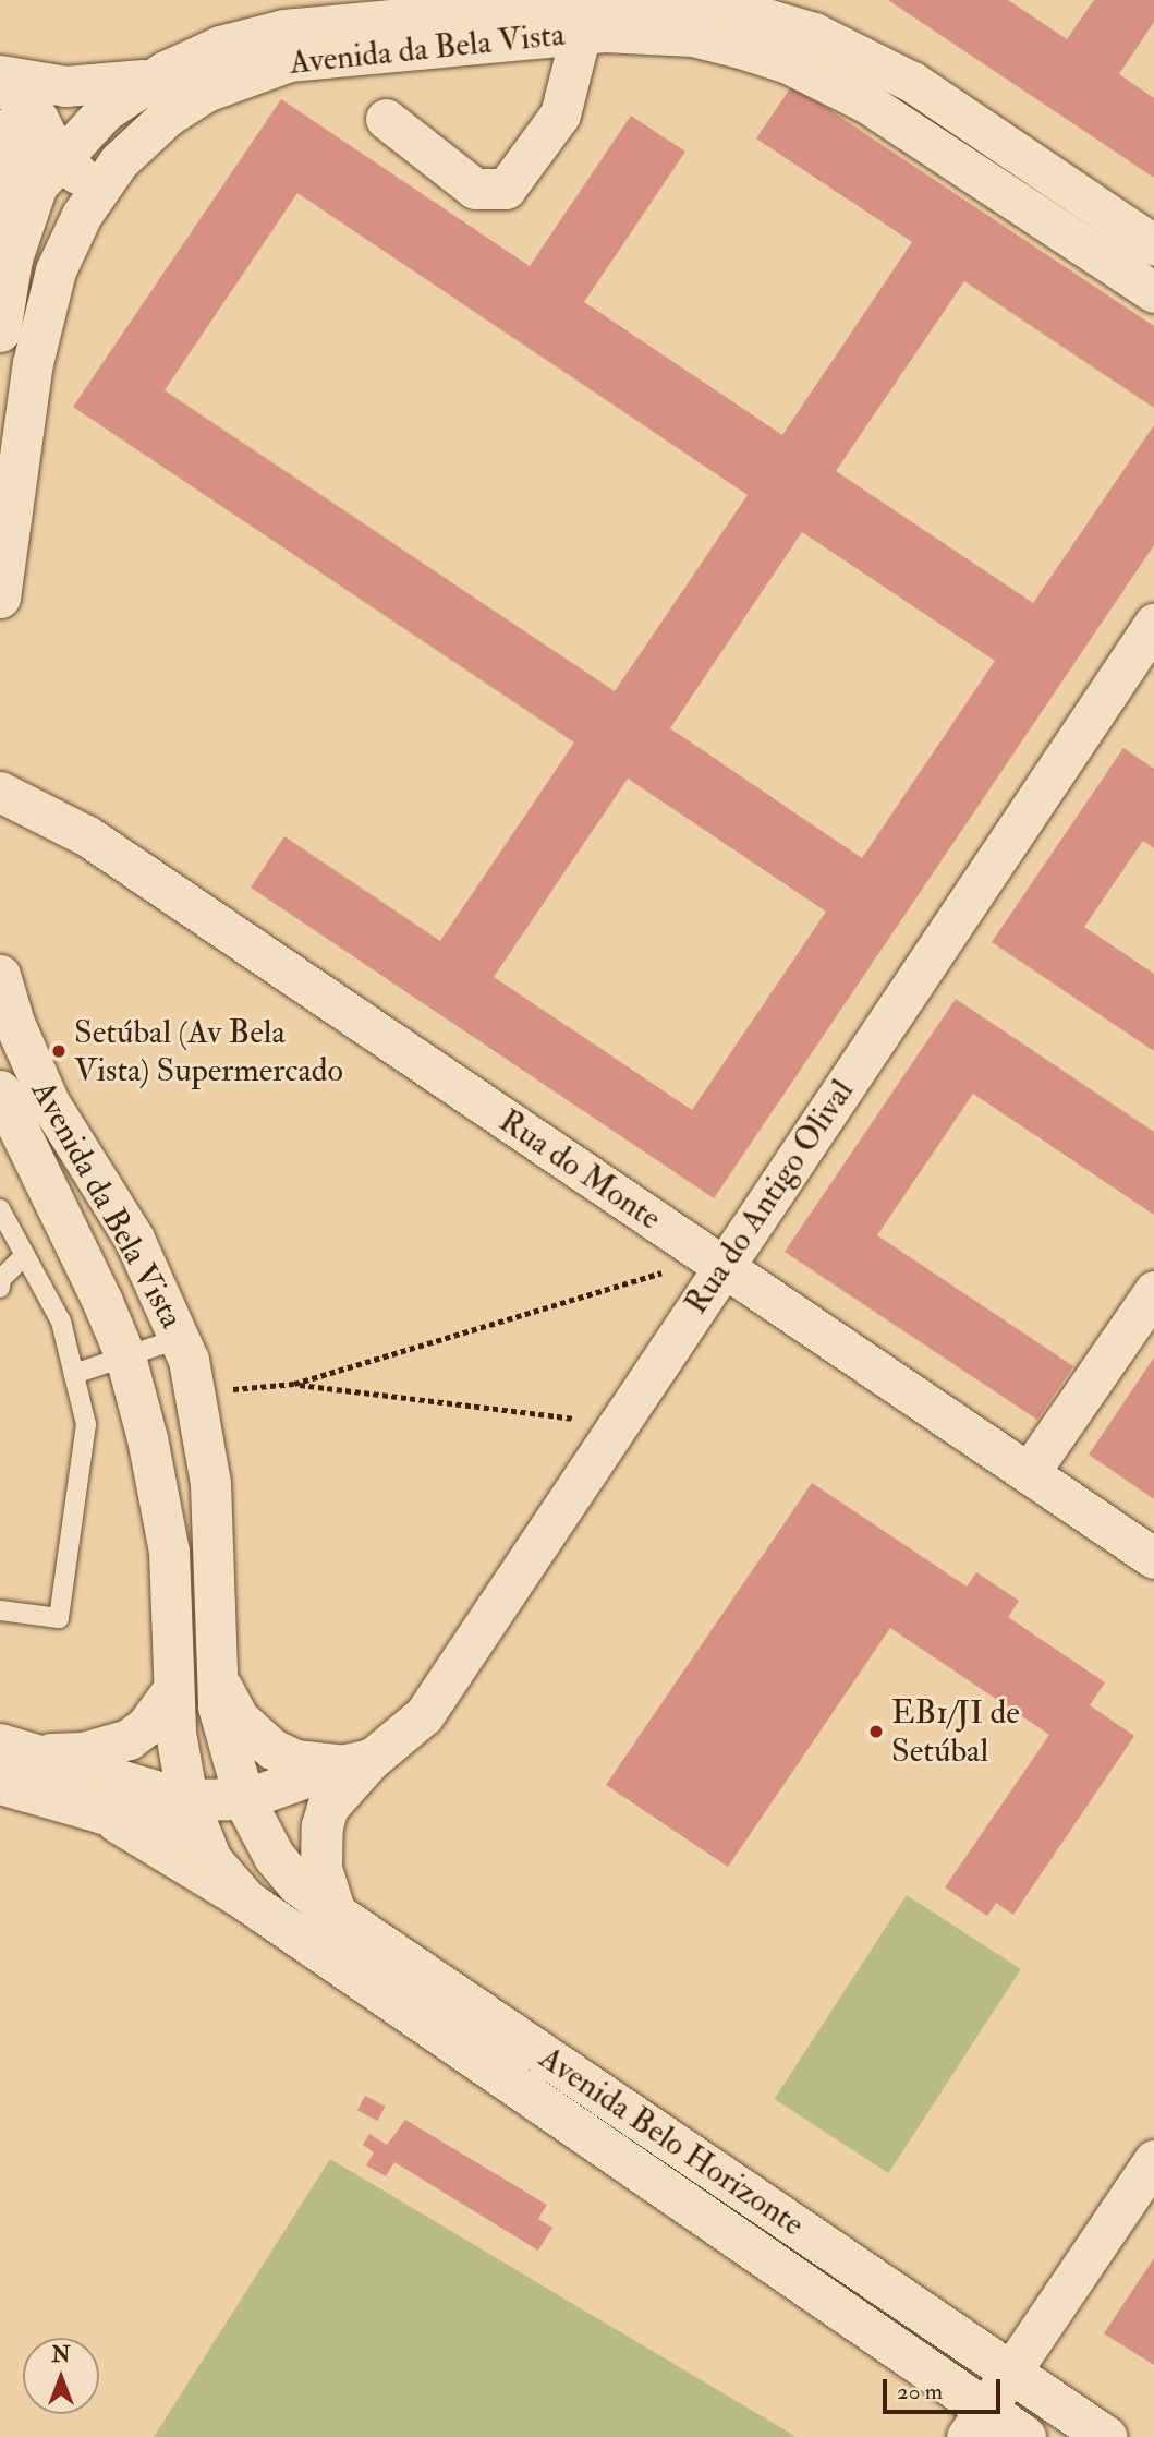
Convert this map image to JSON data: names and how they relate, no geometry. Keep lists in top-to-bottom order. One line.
{"streets":{"street":["Avenida da Bela Vista","Rua do Monte","Rua do Antigo Olival","Avenida Belo Horizonte"]},"crossings":[["Avenida da Bela Vista","Rua do Antigo Olival"],["Avenida da Bela Vista","Avenida Belo Horizonte"],["Rua do Monte","Rua do Antigo Olival"],["Rua do Antigo Olival","Avenida Belo Horizonte"]],"places":["Setúbal (Av Bela Vista) Supermercado","EB1/JI de Setúbal"],"scale_bar":"20 m","north":"top"}
